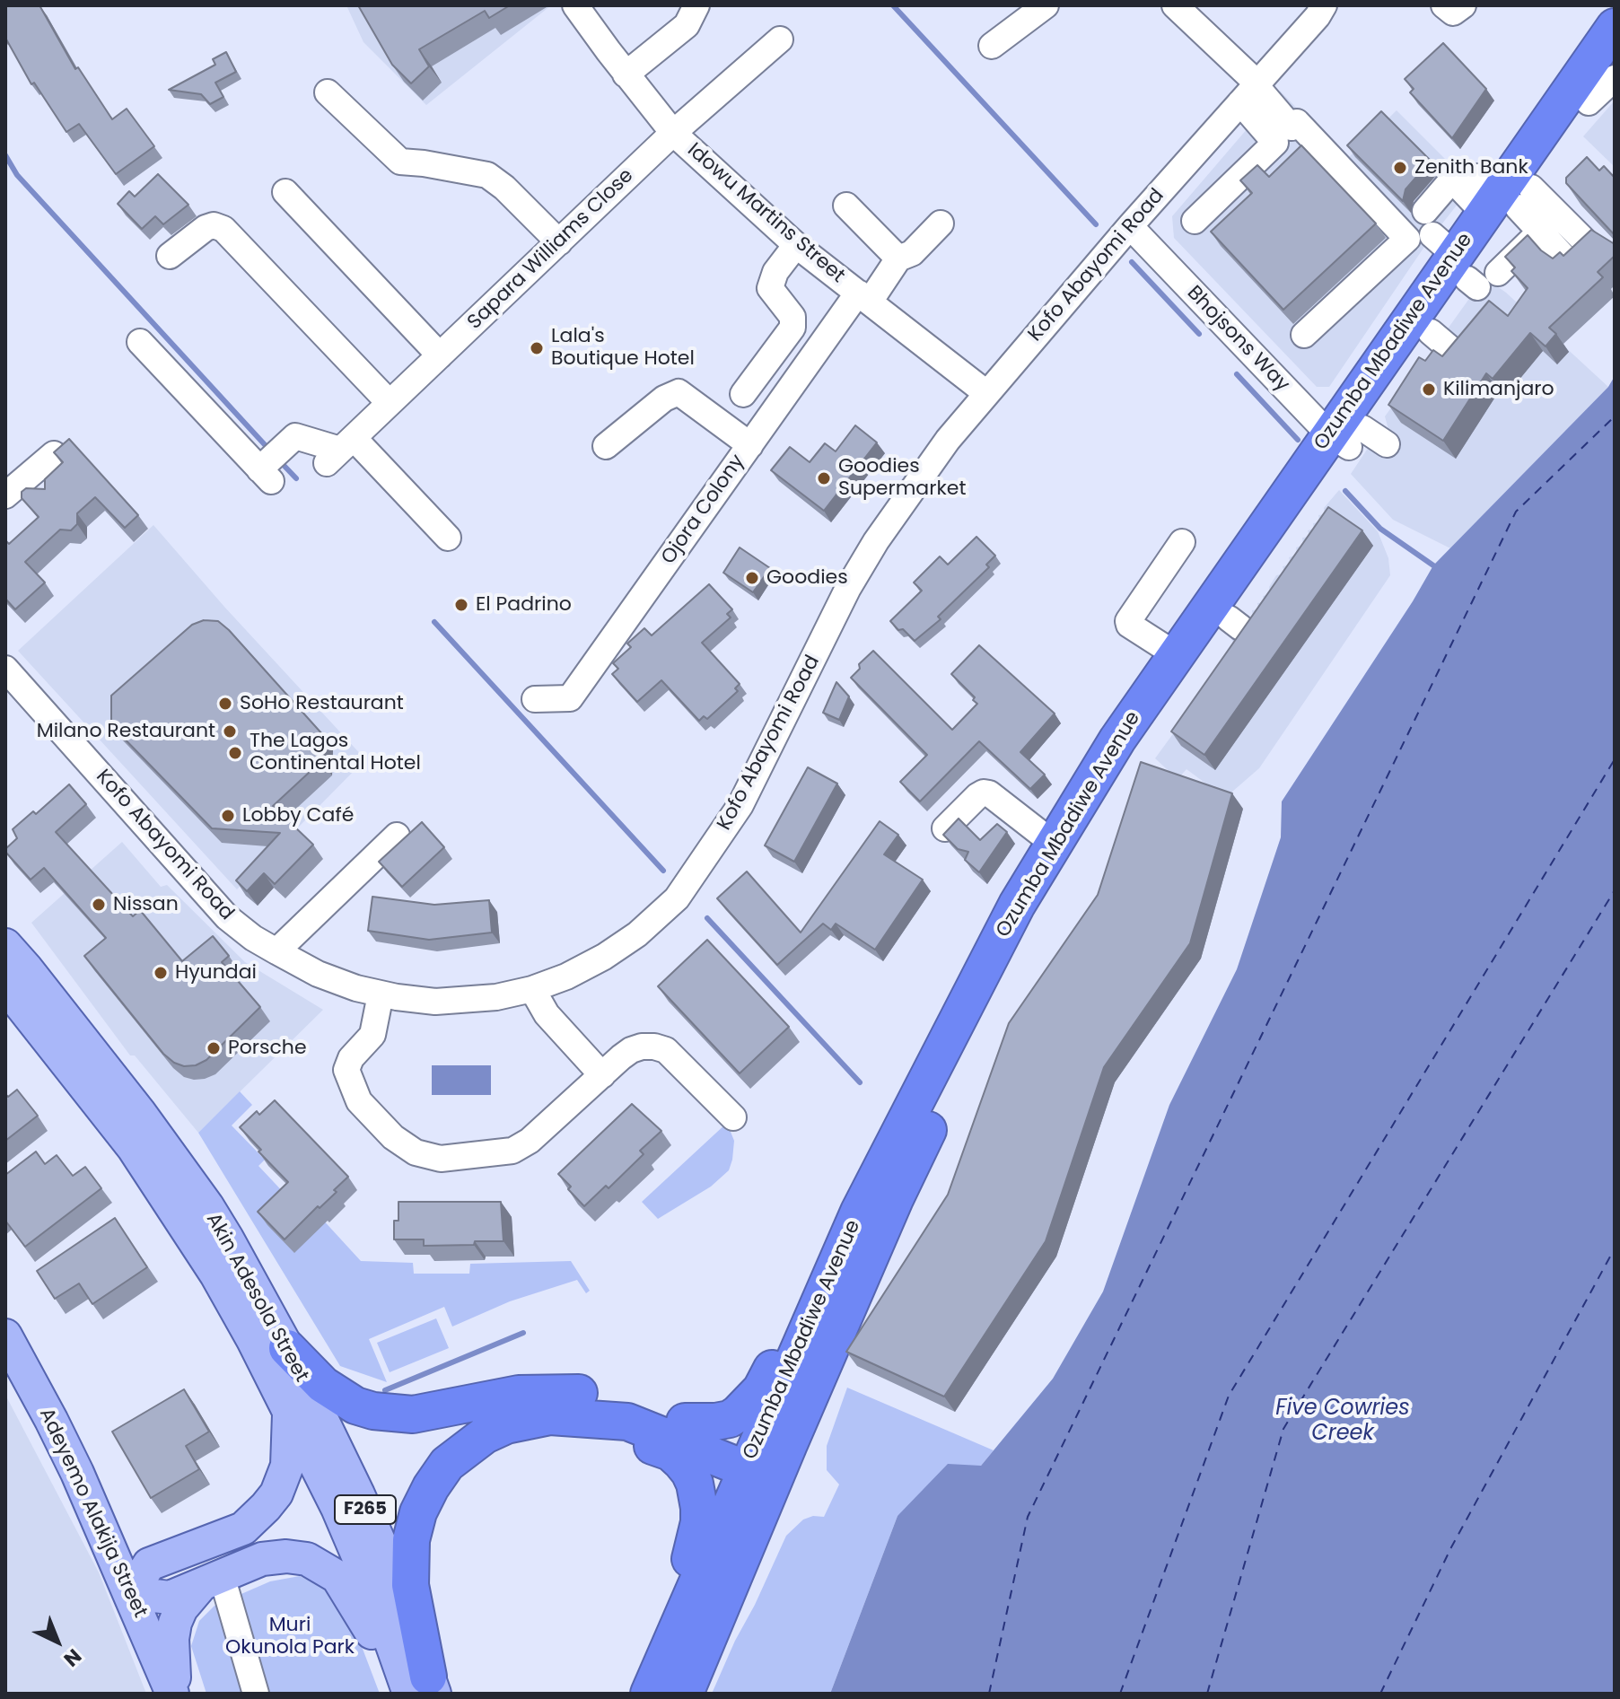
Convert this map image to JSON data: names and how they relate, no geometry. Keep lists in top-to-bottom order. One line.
{"streets":{"highway":["Ozumba Mbadiwe Avenue"],"main road":["Akin Adesola Street","F265","Adeyemo Alakija Street"],"street":["Idowu Martins Street","Sapara Williams Close","Kofo Abayomi Road","Bhojsons Way","Ojora Colony"]},"crossings":[["Idowu Martins Street","Sapara Williams Close"],["Idowu Martins Street","Kofo Abayomi Road"],["Idowu Martins Street","Ojora Colony"],["Kofo Abayomi Road","Bhojsons Way"],["Bhojsons Way","Ozumba Mbadiwe Avenue"]],"water":["Five Cowries Creek"],"parks":["Muri Okunola Park"],"places":["Zenith Bank","Lala's Boutique Hotel","Kilimanjaro","Goodies Supermarket","Goodies","El Padrino","SoHo Restaurant","Milano Restaurant","The Lagos Continental Hotel","Lobby Café","Nissan","Hyundai","Porsche"],"north":"bottom right"}
